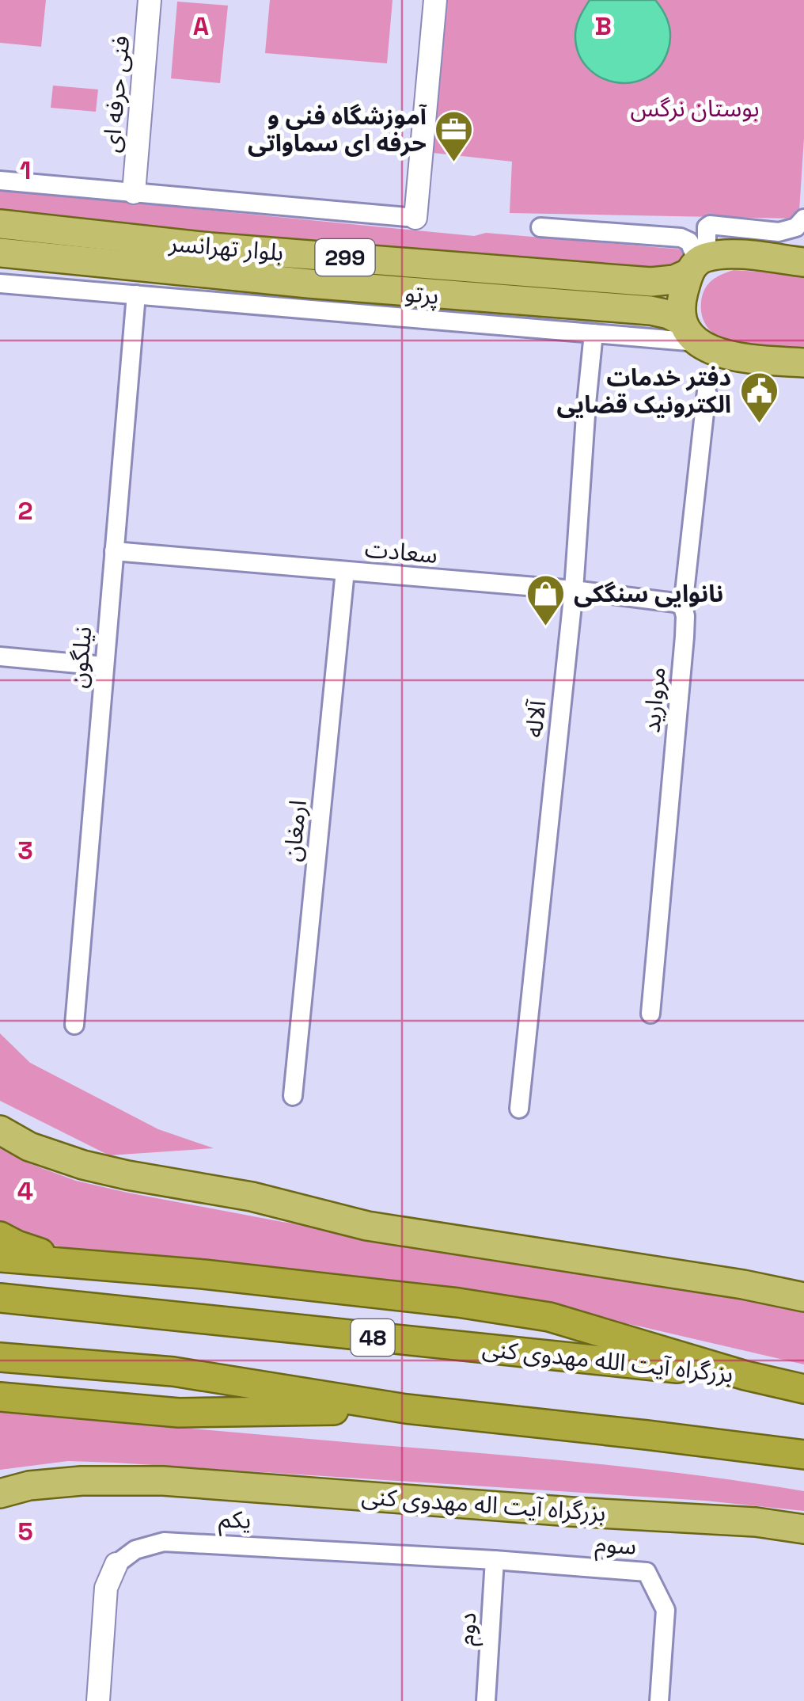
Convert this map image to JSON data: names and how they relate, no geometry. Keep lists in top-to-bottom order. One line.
{"streets":{"highway":["48","بزرگراه آیت الله مهدوی کنی"],"main road":["بلوار تهرانسر","299","بزرگراه آیت اله مهدوی کنی"],"street":["فنی حرفه ای","پرتو","سعادت","نیلگون","مروارید","آلاله","ارمغان","یکم","سوم","دوم"]},"crossings":[["بلوار تهرانسر","پرتو"],["پرتو","نیلگون"],["پرتو","آلاله"],["سعادت","نیلگون"],["سعادت","مروارید"],["سعادت","آلاله"],["سعادت","ارمغان"],["48","بزرگراه آیت الله مهدوی کنی"],["یکم","سوم"],["یکم","دوم"],["سوم","دوم"]],"parks":["بوستان نرگس"],"places":{"office":["آموزشگاه فنی و حرفه ای سماواتی"],"public building":["دفتر خدمات الکترونیک قضایی"],"shop":["نانوایی سنگکی"]},"grid":{"columns":["A","B"],"rows":["1","2","3","4","5"]}}
